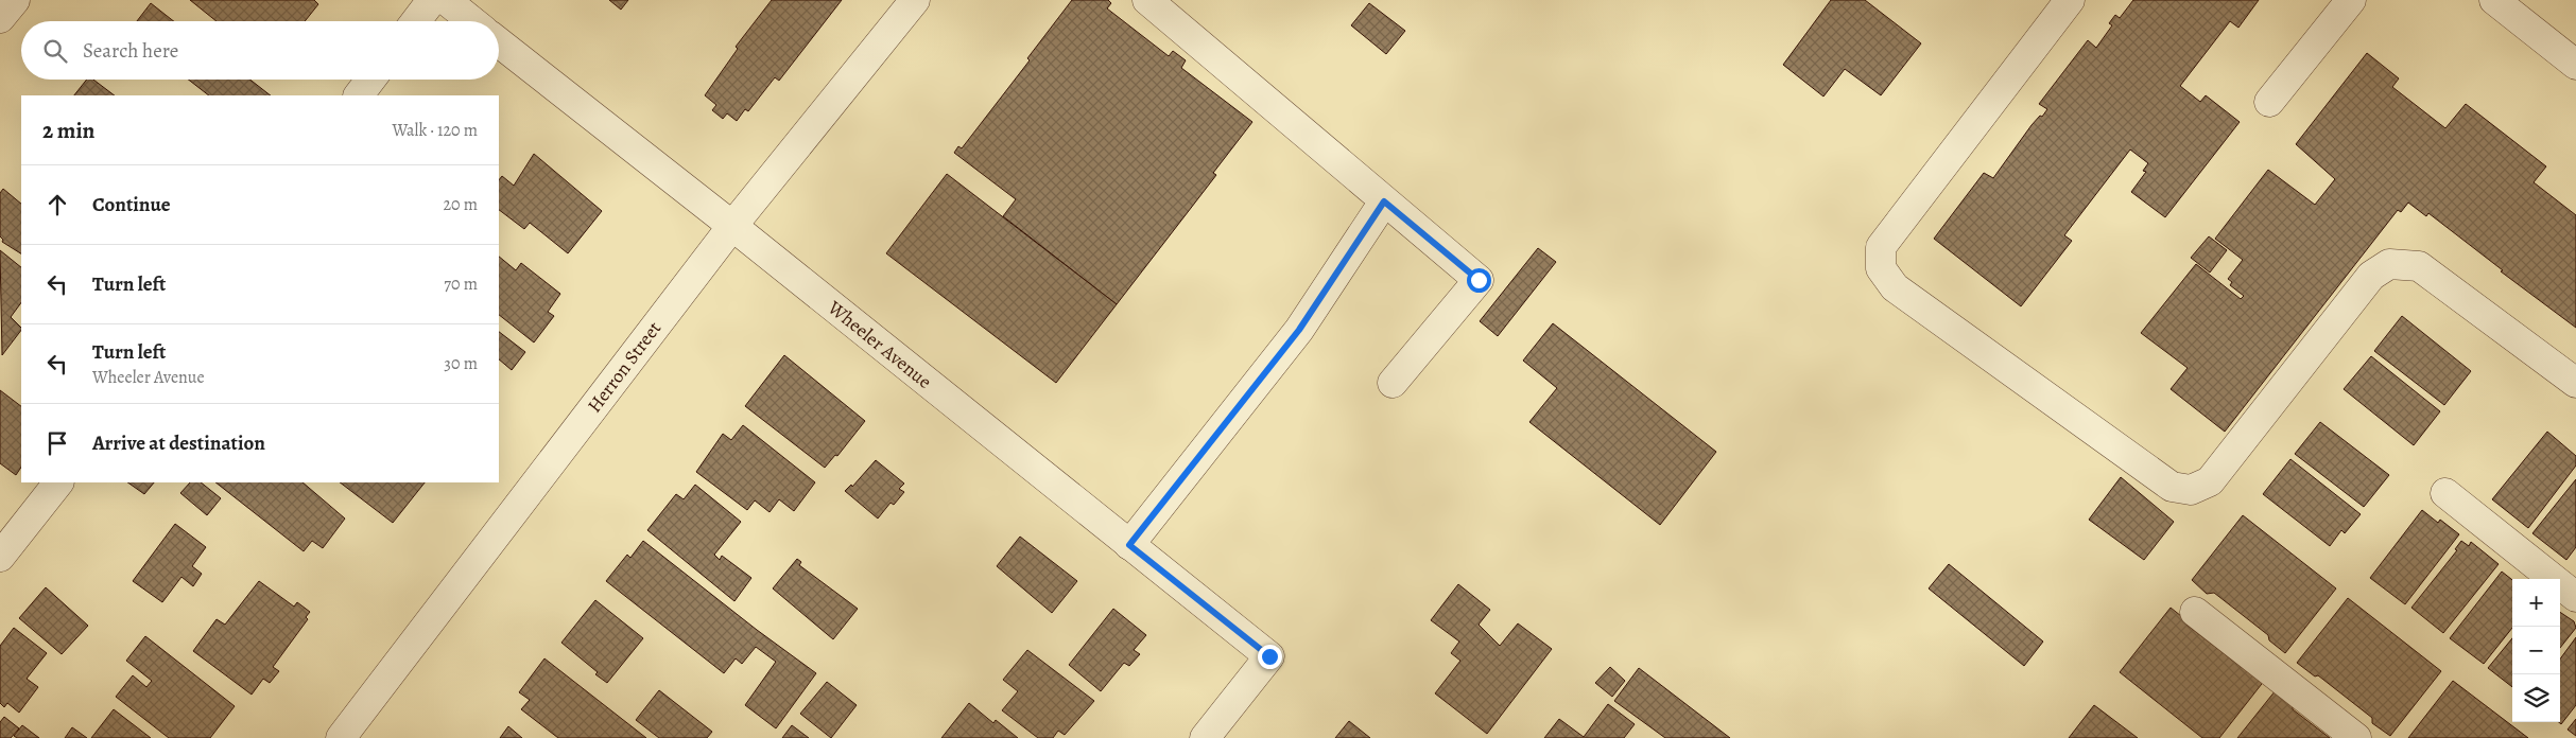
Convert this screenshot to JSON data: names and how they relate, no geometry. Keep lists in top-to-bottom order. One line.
{"streets":{"street":["Wheeler Avenue","Herron Street"]},"crossings":[["Wheeler Avenue","Herron Street"]],"page":{"search":"Search here","heading":["2 min","Walk · 120 m"],"list":[["Continue","20 m"],["Turn left","70 m"],["Turn left","Wheeler Avenue","30 m"],"Arrive at destination"],"map_buttons":["+","−"]}}
